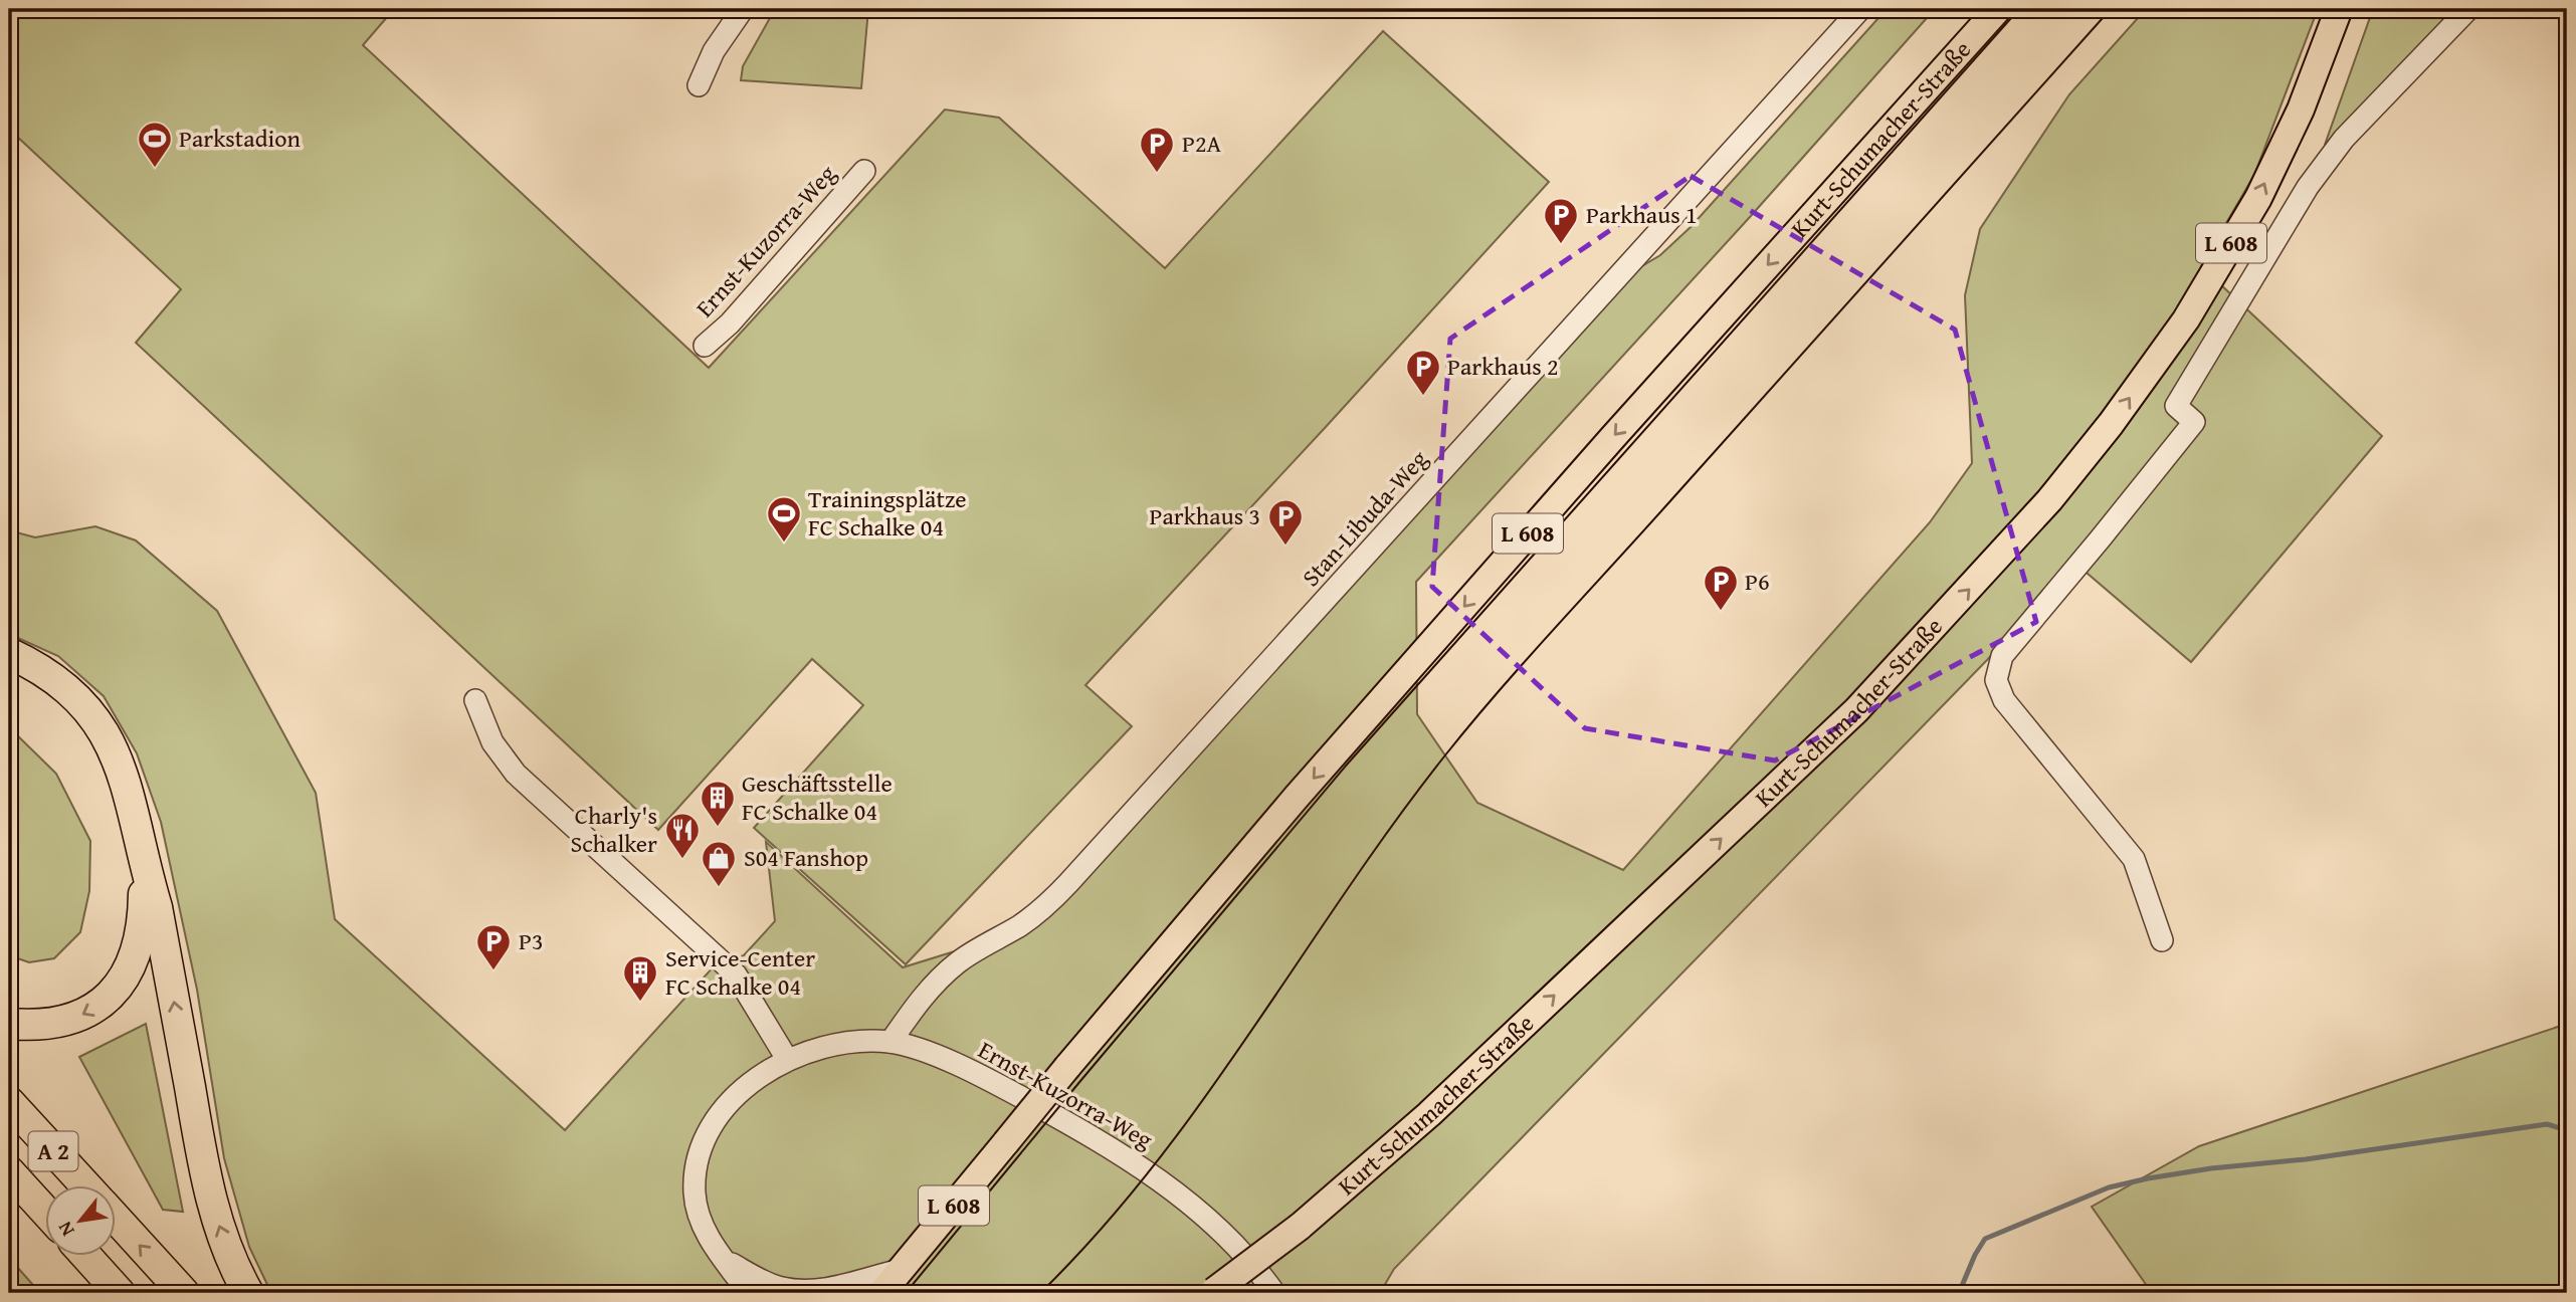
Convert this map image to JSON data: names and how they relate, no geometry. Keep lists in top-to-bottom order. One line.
{"streets":{"highway":["A 2"],"main road":["Kurt-Schumacher-Straße","L 608"],"street":["Ernst-Kuzorra-Weg","Stan-Libuda-Weg"]},"crossings":[["Kurt-Schumacher-Straße","Ernst-Kuzorra-Weg"],["Ernst-Kuzorra-Weg","Stan-Libuda-Weg"]],"places":{"sports":["Parkstadion","Trainingsplätze FC Schalke 04"],"parking":["P2A","Parkhaus 1","Parkhaus 2","Parkhaus 3","P6","P3"],"building":["Geschäftsstelle FC Schalke 04","Service-Center FC Schalke 04"],"restaurant":["Charly's Schalker"],"shop":["S04 Fanshop"]},"north":"bottom left"}
